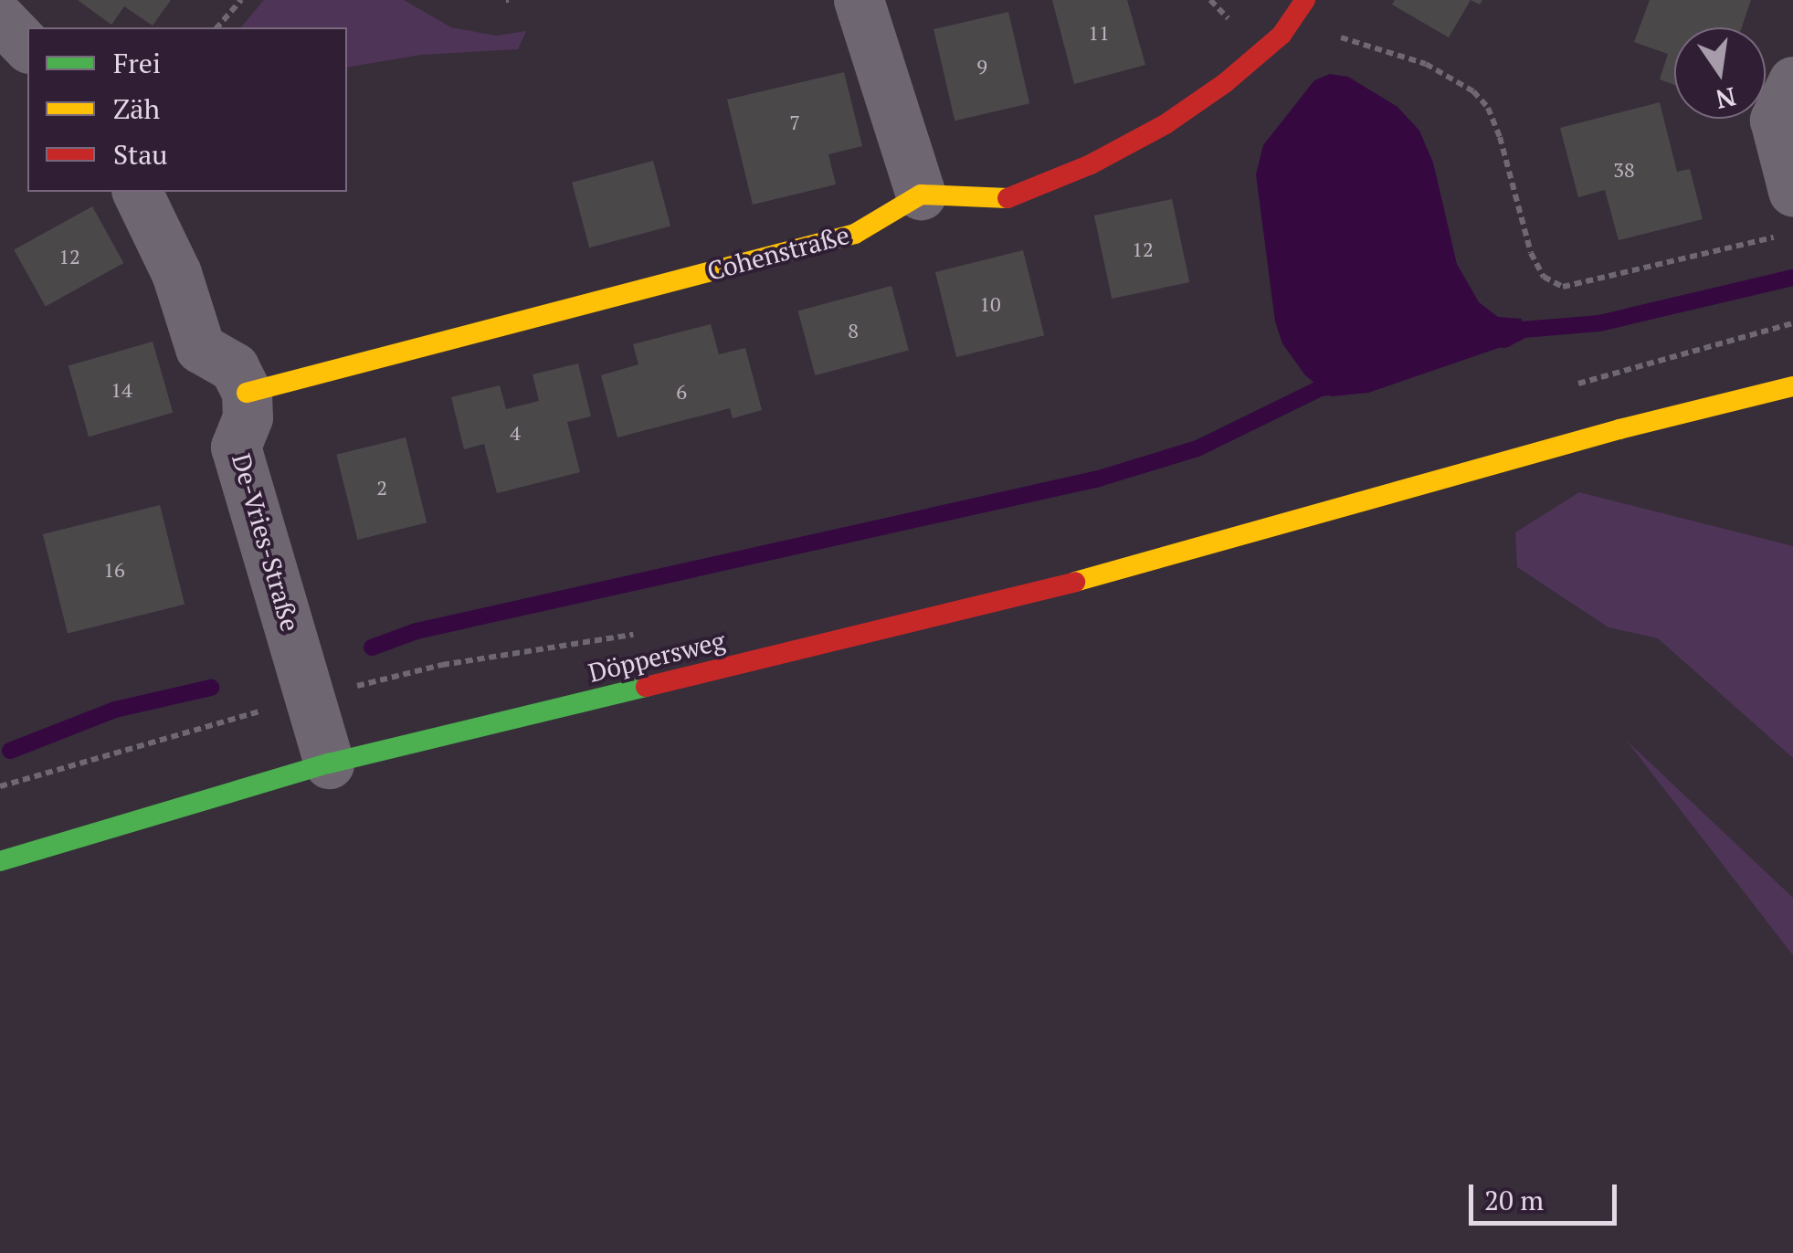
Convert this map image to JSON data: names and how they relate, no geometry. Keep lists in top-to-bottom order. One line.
{"streets":{"street":["Cohenstraße","De-Vries-Straße","Döppersweg"]},"crossings":[["Cohenstraße","De-Vries-Straße"],["De-Vries-Straße","Döppersweg"]],"house_numbers":["11","9","7","38","12","12","10","8","14","6","4","2","16"],"legend":["Frei","Zäh","Stau"],"scale_bar":"20 m","north":"bottom"}
